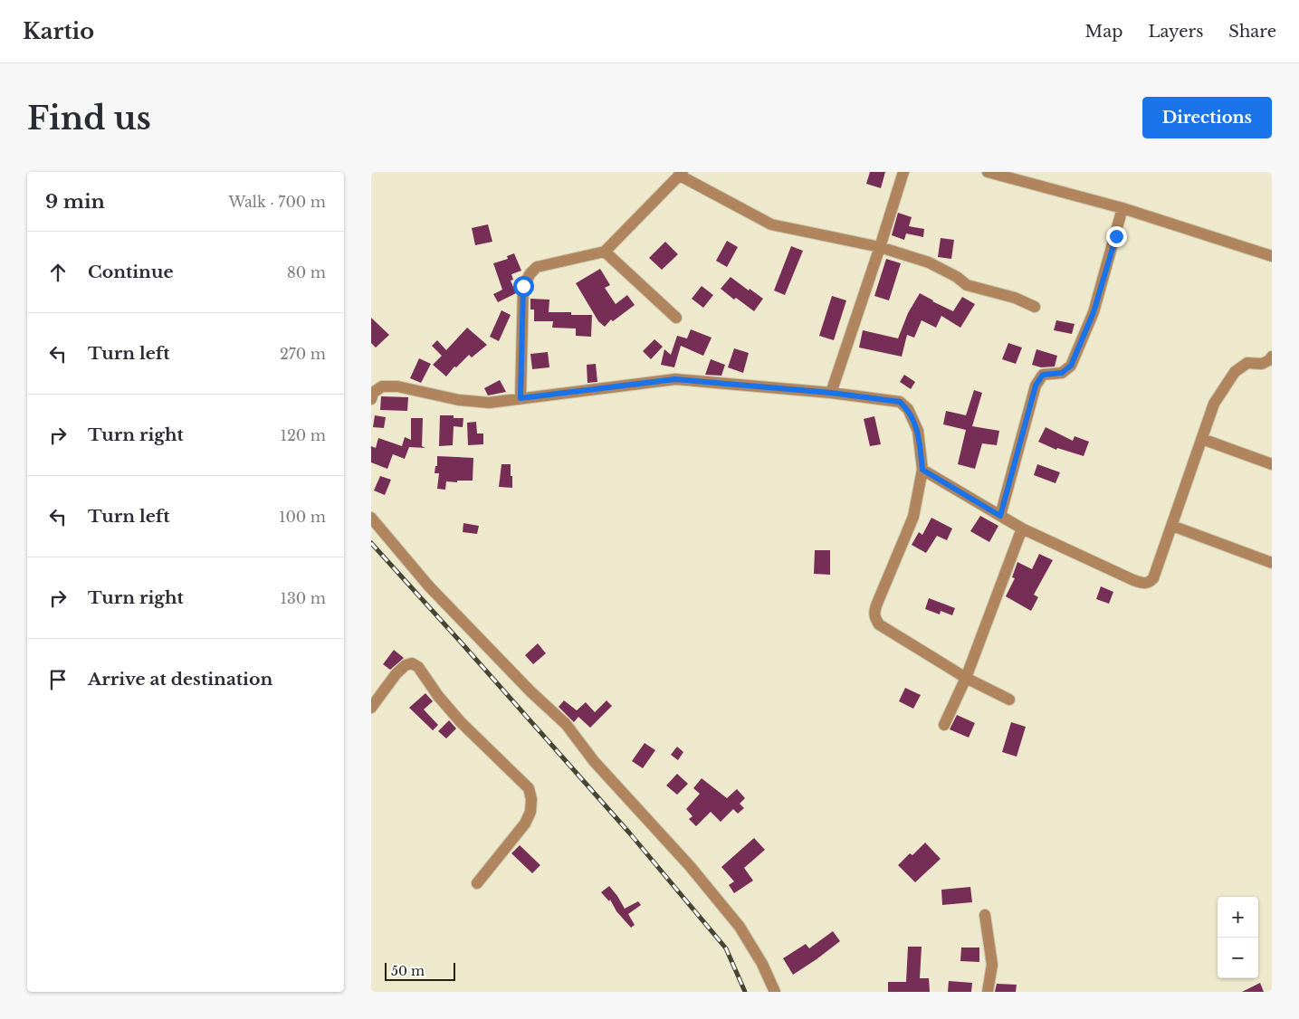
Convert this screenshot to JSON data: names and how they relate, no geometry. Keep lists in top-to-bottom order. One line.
{"scale_bar":"50 m","page":{"header":"Kartio","nav":["Map","Layers","Share"],"buttons":"Directions","title":"Find us","heading":["9 min","Walk · 700 m"],"list":[["Continue","80 m"],["Turn left","270 m"],["Turn right","120 m"],["Turn left","100 m"],["Turn right","130 m"],"Arrive at destination"],"map_buttons":["+","−"],"scale":"50 m"}}
